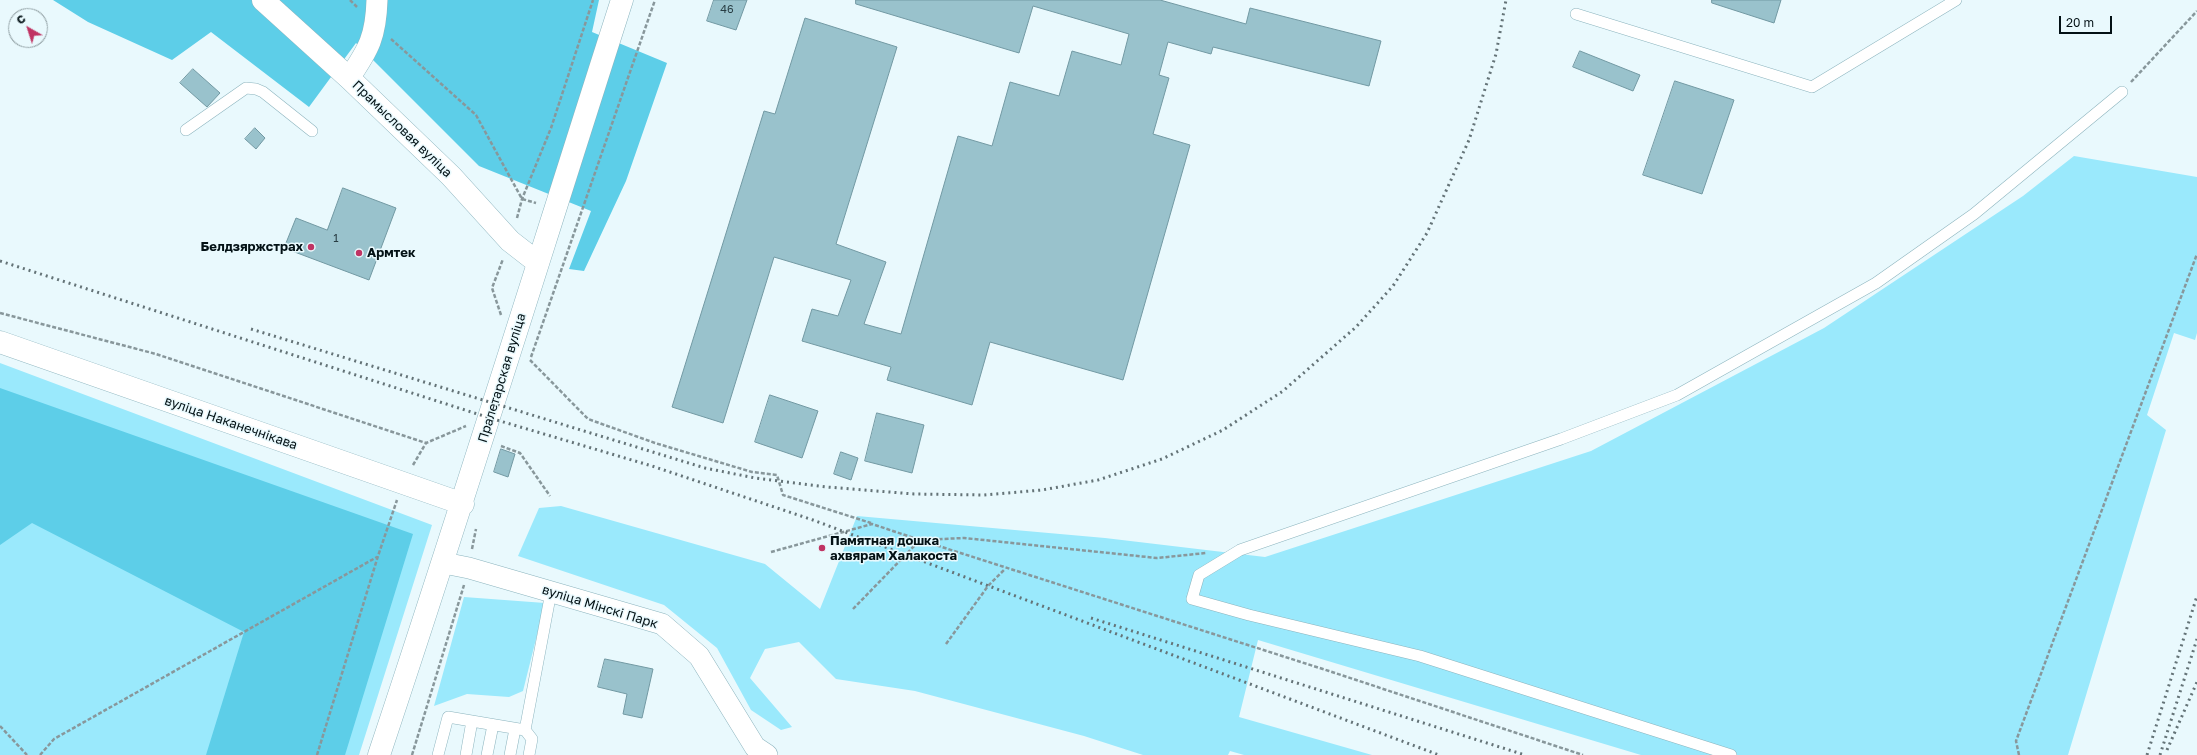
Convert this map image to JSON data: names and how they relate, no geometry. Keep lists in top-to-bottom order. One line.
{"streets":{"main road":["Прамысловая вуліца","Пралетарская вуліца","вуліца Наканечнікава"],"street":["вуліца Мінскі Парк"]},"crossings":[["Прамысловая вуліца","Пралетарская вуліца"],["Пралетарская вуліца","вуліца Наканечнікава"],["Пралетарская вуліца","вуліца Мінскі Парк"]],"places":["Белдзяржстрах","Армтек","Памятная дошка ахвярам Халакоста"],"house_numbers":["46","1"],"scale_bar":"20 m","north":"top left"}
